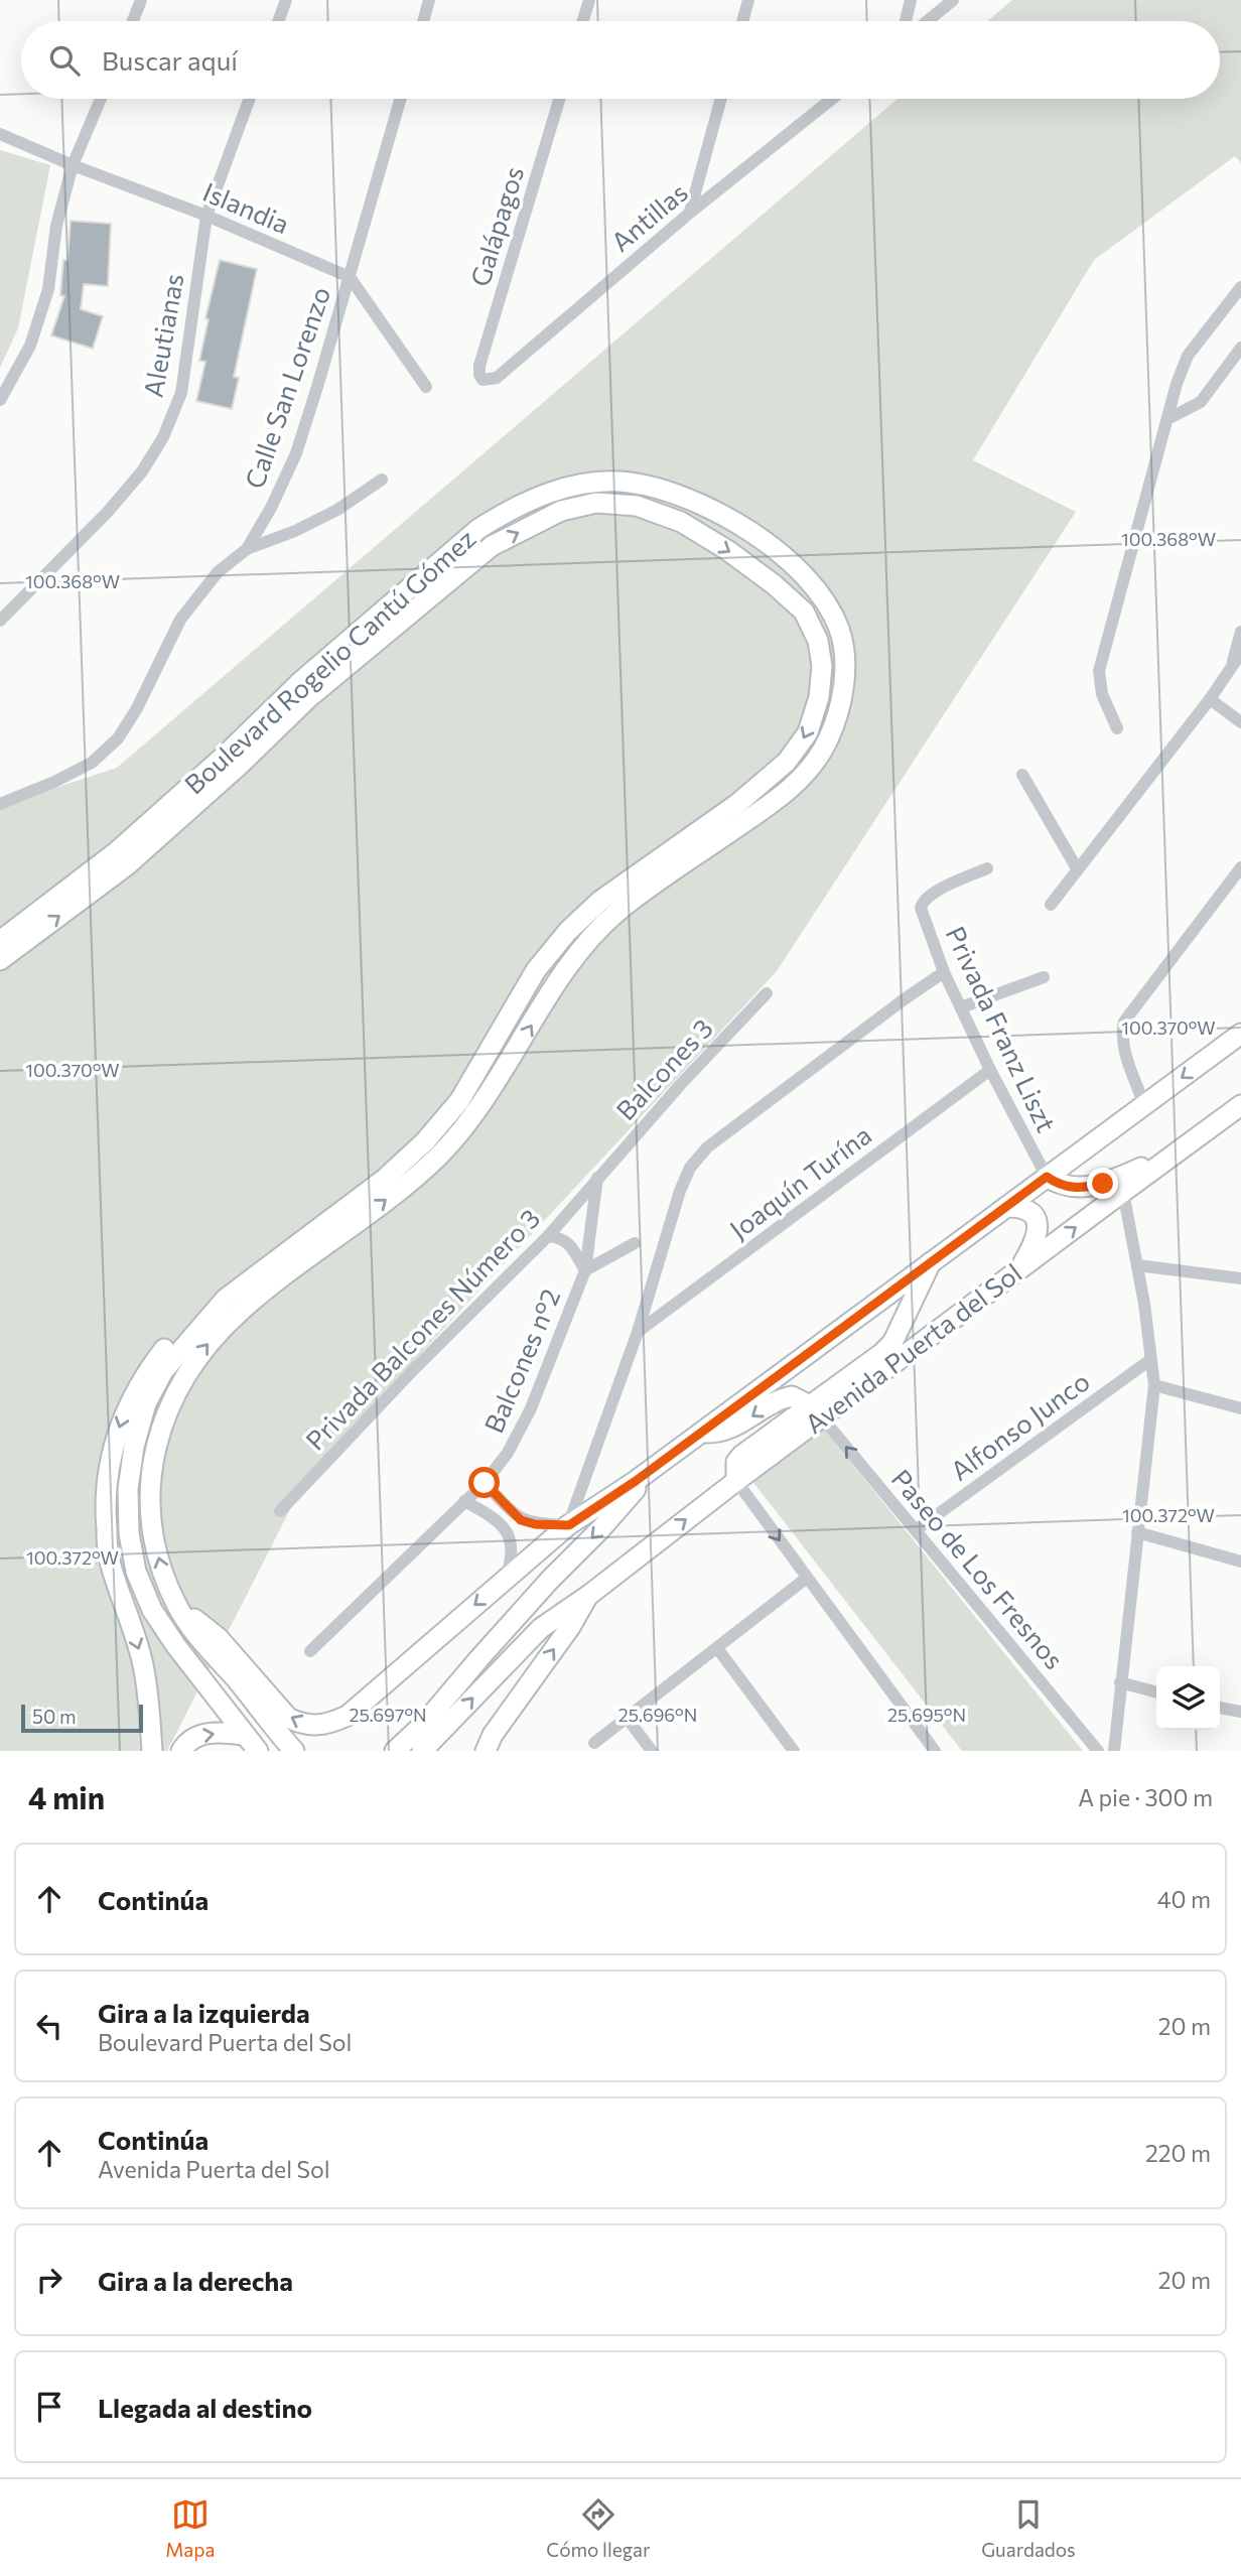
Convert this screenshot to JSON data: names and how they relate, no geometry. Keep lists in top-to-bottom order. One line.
{"streets":{"main road":["Boulevard Rogelio Cantú Gómez","Avenida Puerta del Sol"],"street":["Islandia","Antillas","Galápagos","Aleutianas","Calle San Lorenzo","Privada Franz Liszt","Balcones 3","Joaquín Turína","Privada Balcones Número 3","Balcones n°2","Alfonso Junco","Paseo de Los Fresnos"]},"crossings":[["Islandia","Aleutianas"],["Islandia","Calle San Lorenzo"],["Antillas","Galápagos"],["Privada Franz Liszt","Joaquín Turína"],["Balcones 3","Privada Balcones Número 3"],["Balcones 3","Balcones n°2"],["Privada Balcones Número 3","Balcones n°2"],["Avenida Puerta del Sol","Paseo de Los Fresnos"],["Alfonso Junco","Paseo de Los Fresnos"]],"scale_bar":"50 m","page":{"search":"Buscar aquí","scale":"50 m","heading":["4 min","A pie · 300 m"],"list":[["Continúa","40 m"],["Gira a la izquierda","Boulevard Puerta del Sol","20 m"],["Continúa","Avenida Puerta del Sol","220 m"],["Gira a la derecha","20 m"],"Llegada al destino"],"nav":["Mapa","Cómo llegar","Guardados"]},"coordinates":["100.368°W","100.370°W","100.372°W","25.697°N","25.696°N","25.695°N"]}
